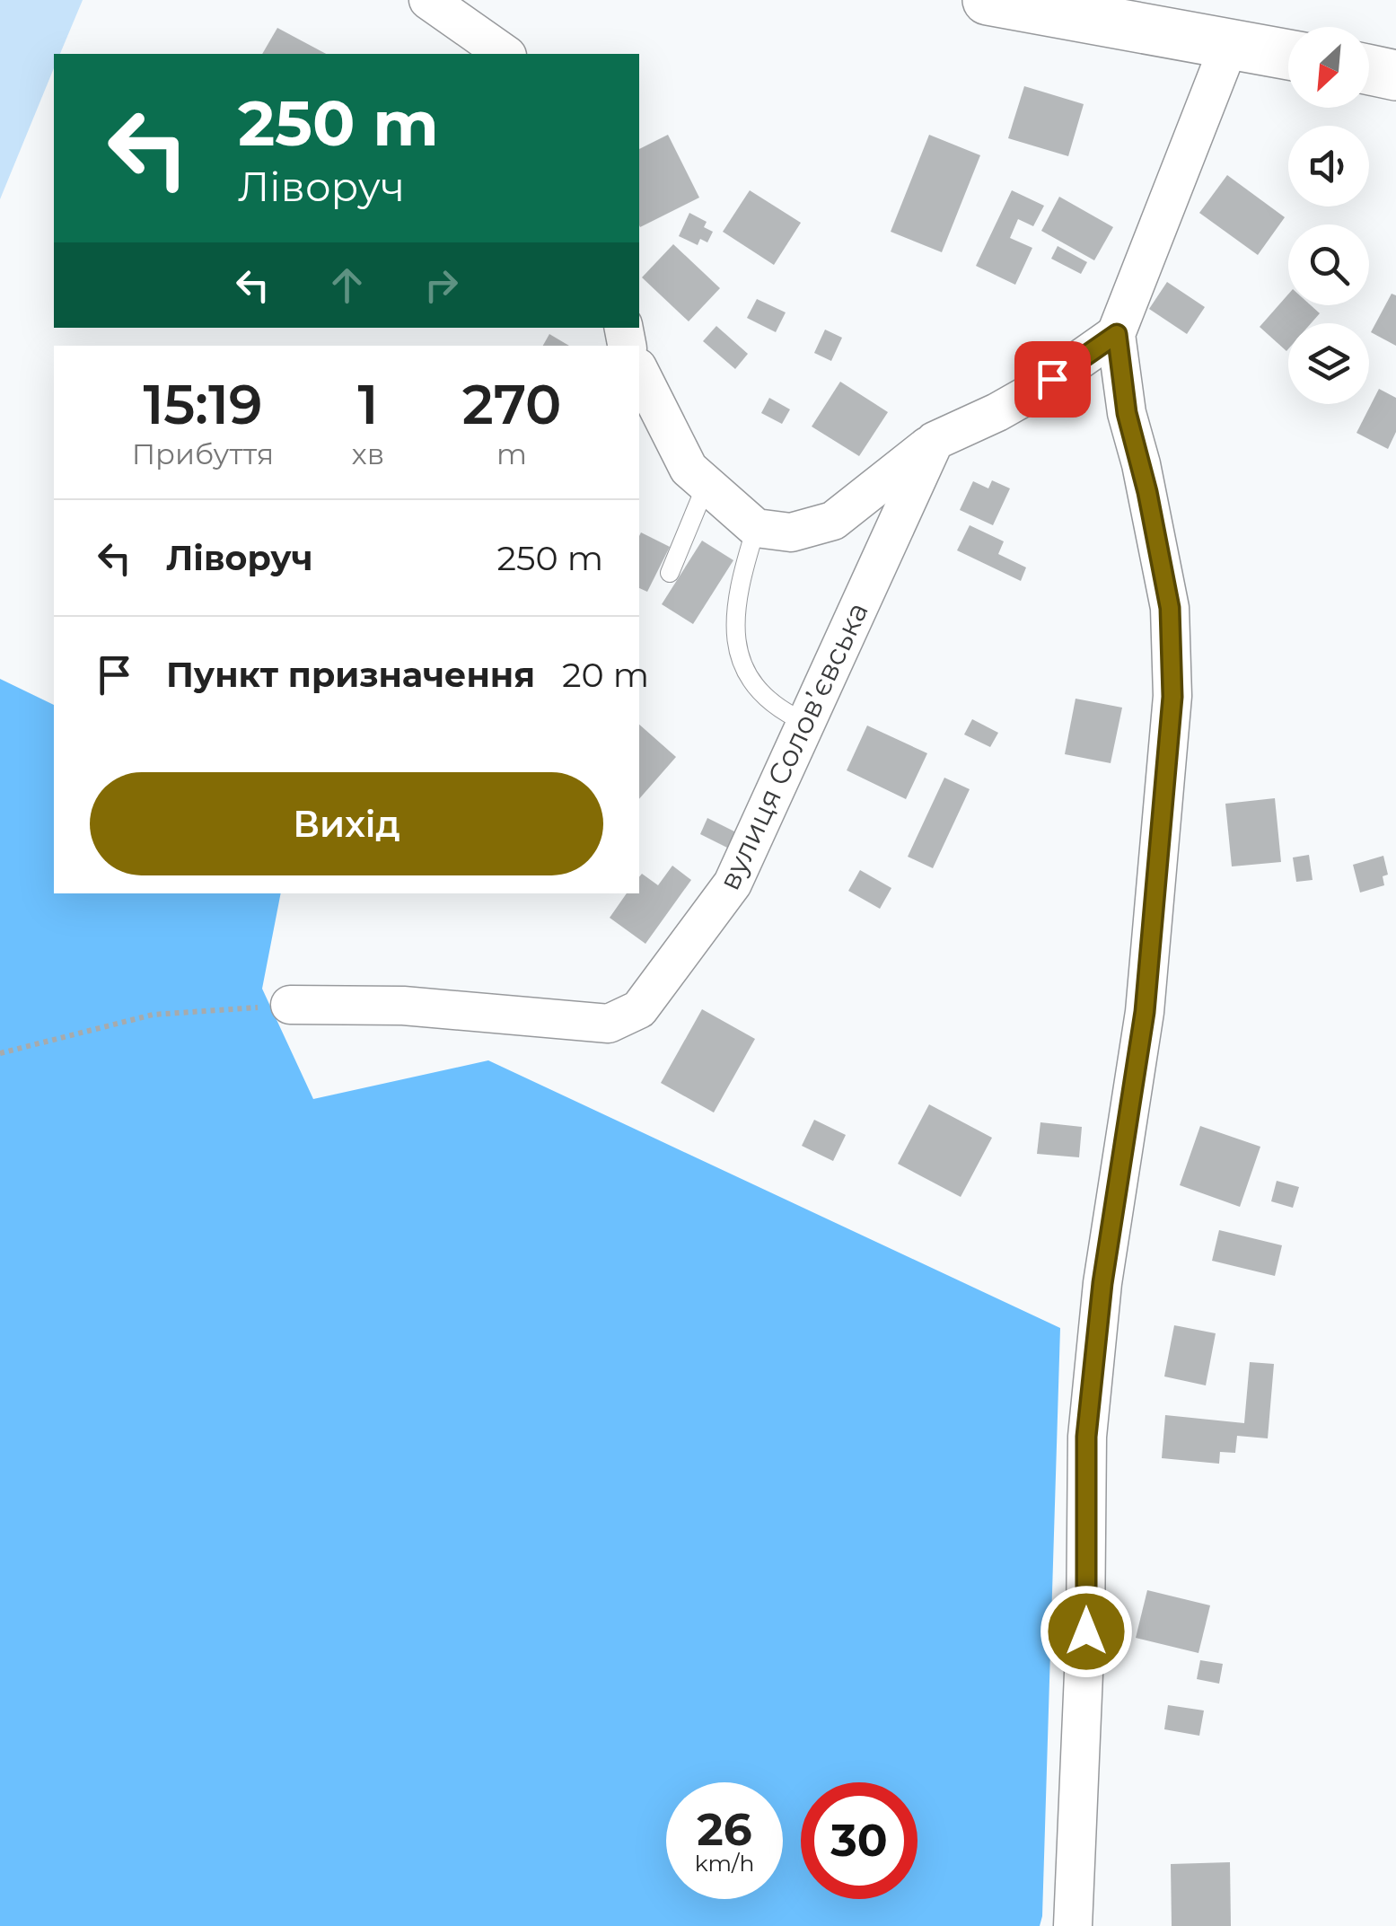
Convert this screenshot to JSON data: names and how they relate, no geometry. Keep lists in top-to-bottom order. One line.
{"streets":{"street":["вулиця Соловʼєвська"]},"north":"bottom left","page":{"turn":["250 m","Ліворуч"],"eta":["15:19","Прибуття","1","хв","270","m"],"list":[{"name":"Ліворуч","value":"250 m"},{"name":"Пункт призначення","value":"20 m"}],"buttons":"Вихід","speed":"26 km/h","limit":"30"}}
